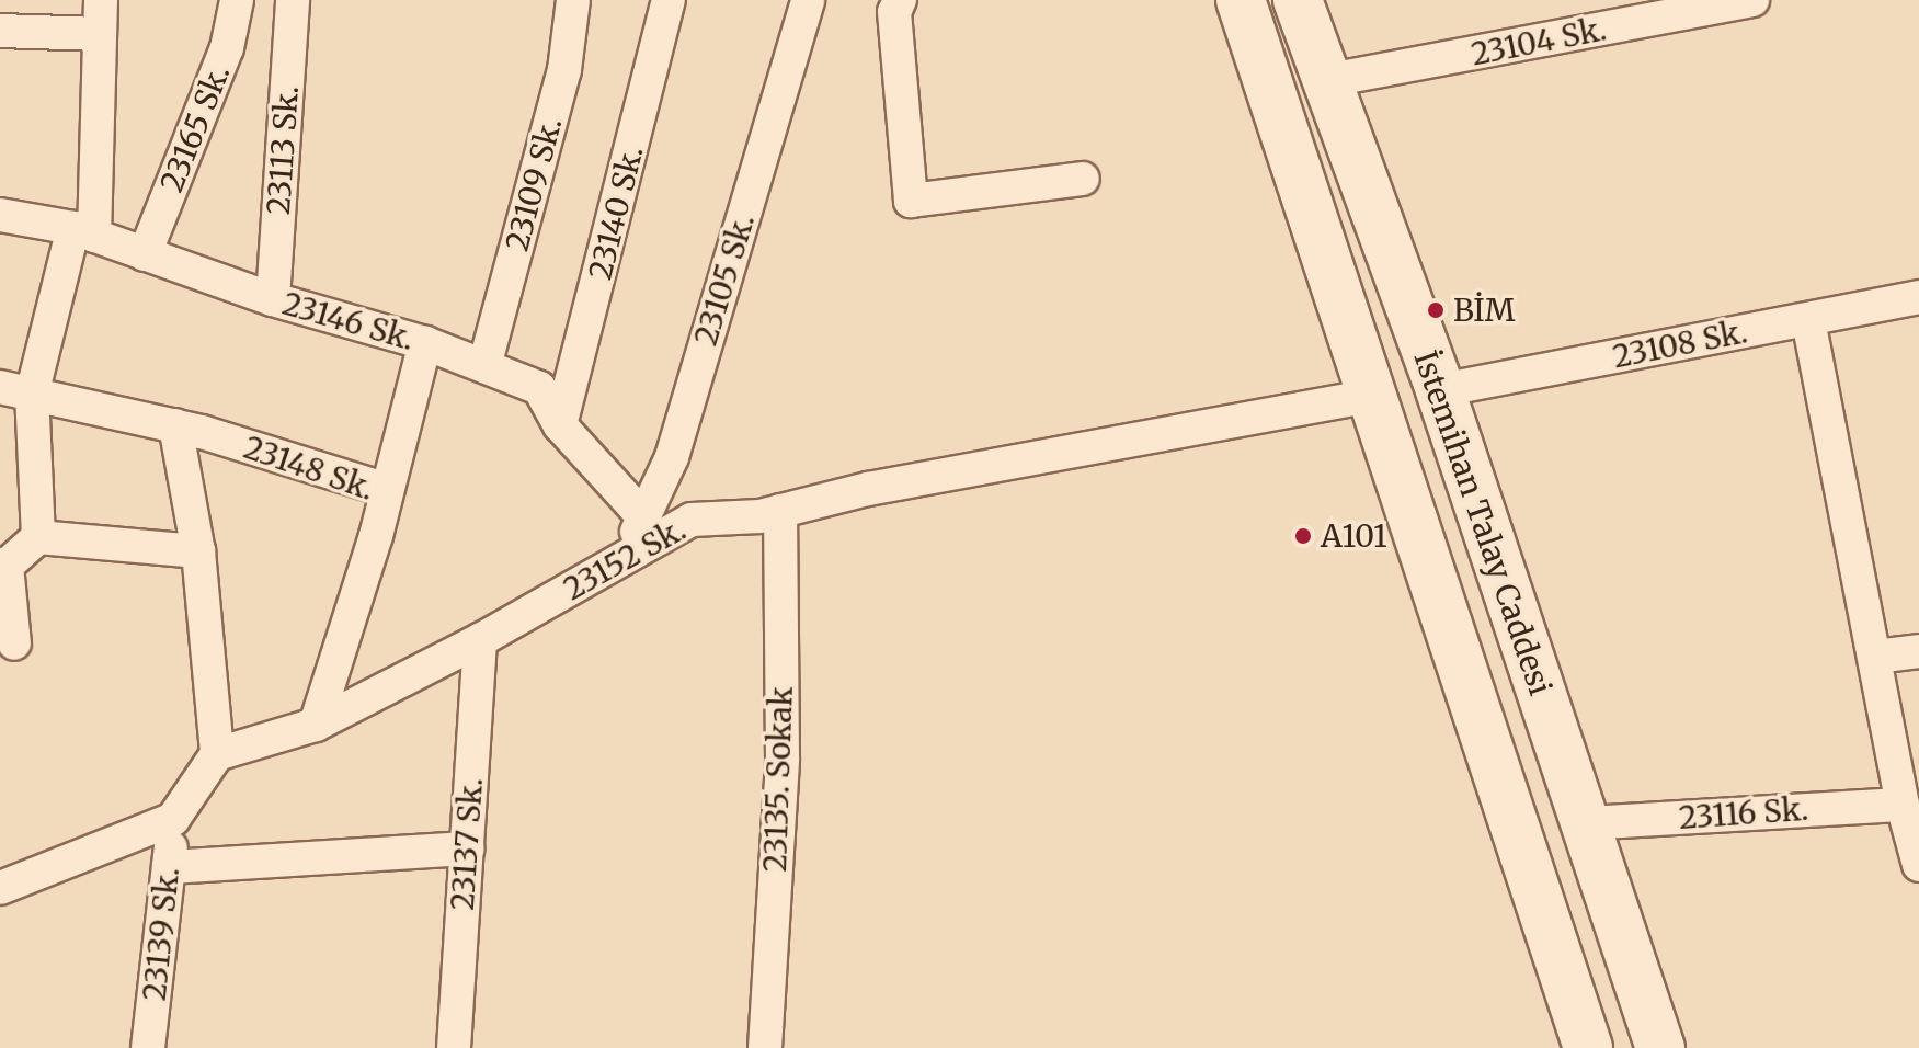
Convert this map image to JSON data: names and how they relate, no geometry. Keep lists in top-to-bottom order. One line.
{"streets":{"main road":["İstemihan Talay Caddesi"],"street":["23104 Sk.","23165 Sk.","23113 Sk.","23109 Sk.","23140 Sk.","23105 Sk.","23146 Sk.","23108 Sk.","23148 Sk.","23152 Sk.","23135. Sokak","23116 Sk.","23137 Sk.","23139 Sk."]},"crossings":[["23104 Sk.","İstemihan Talay Caddesi"],["23165 Sk.","23146 Sk."],["23113 Sk.","23146 Sk."],["23109 Sk.","23146 Sk."],["23140 Sk.","23146 Sk."],["23105 Sk.","23146 Sk."],["23105 Sk.","23152 Sk."],["23108 Sk.","İstemihan Talay Caddesi"],["23148 Sk.","23152 Sk."],["İstemihan Talay Caddesi","23152 Sk."],["İstemihan Talay Caddesi","23116 Sk."],["23152 Sk.","23135. Sokak"],["23152 Sk.","23137 Sk."]],"places":["BİM","A101"]}
